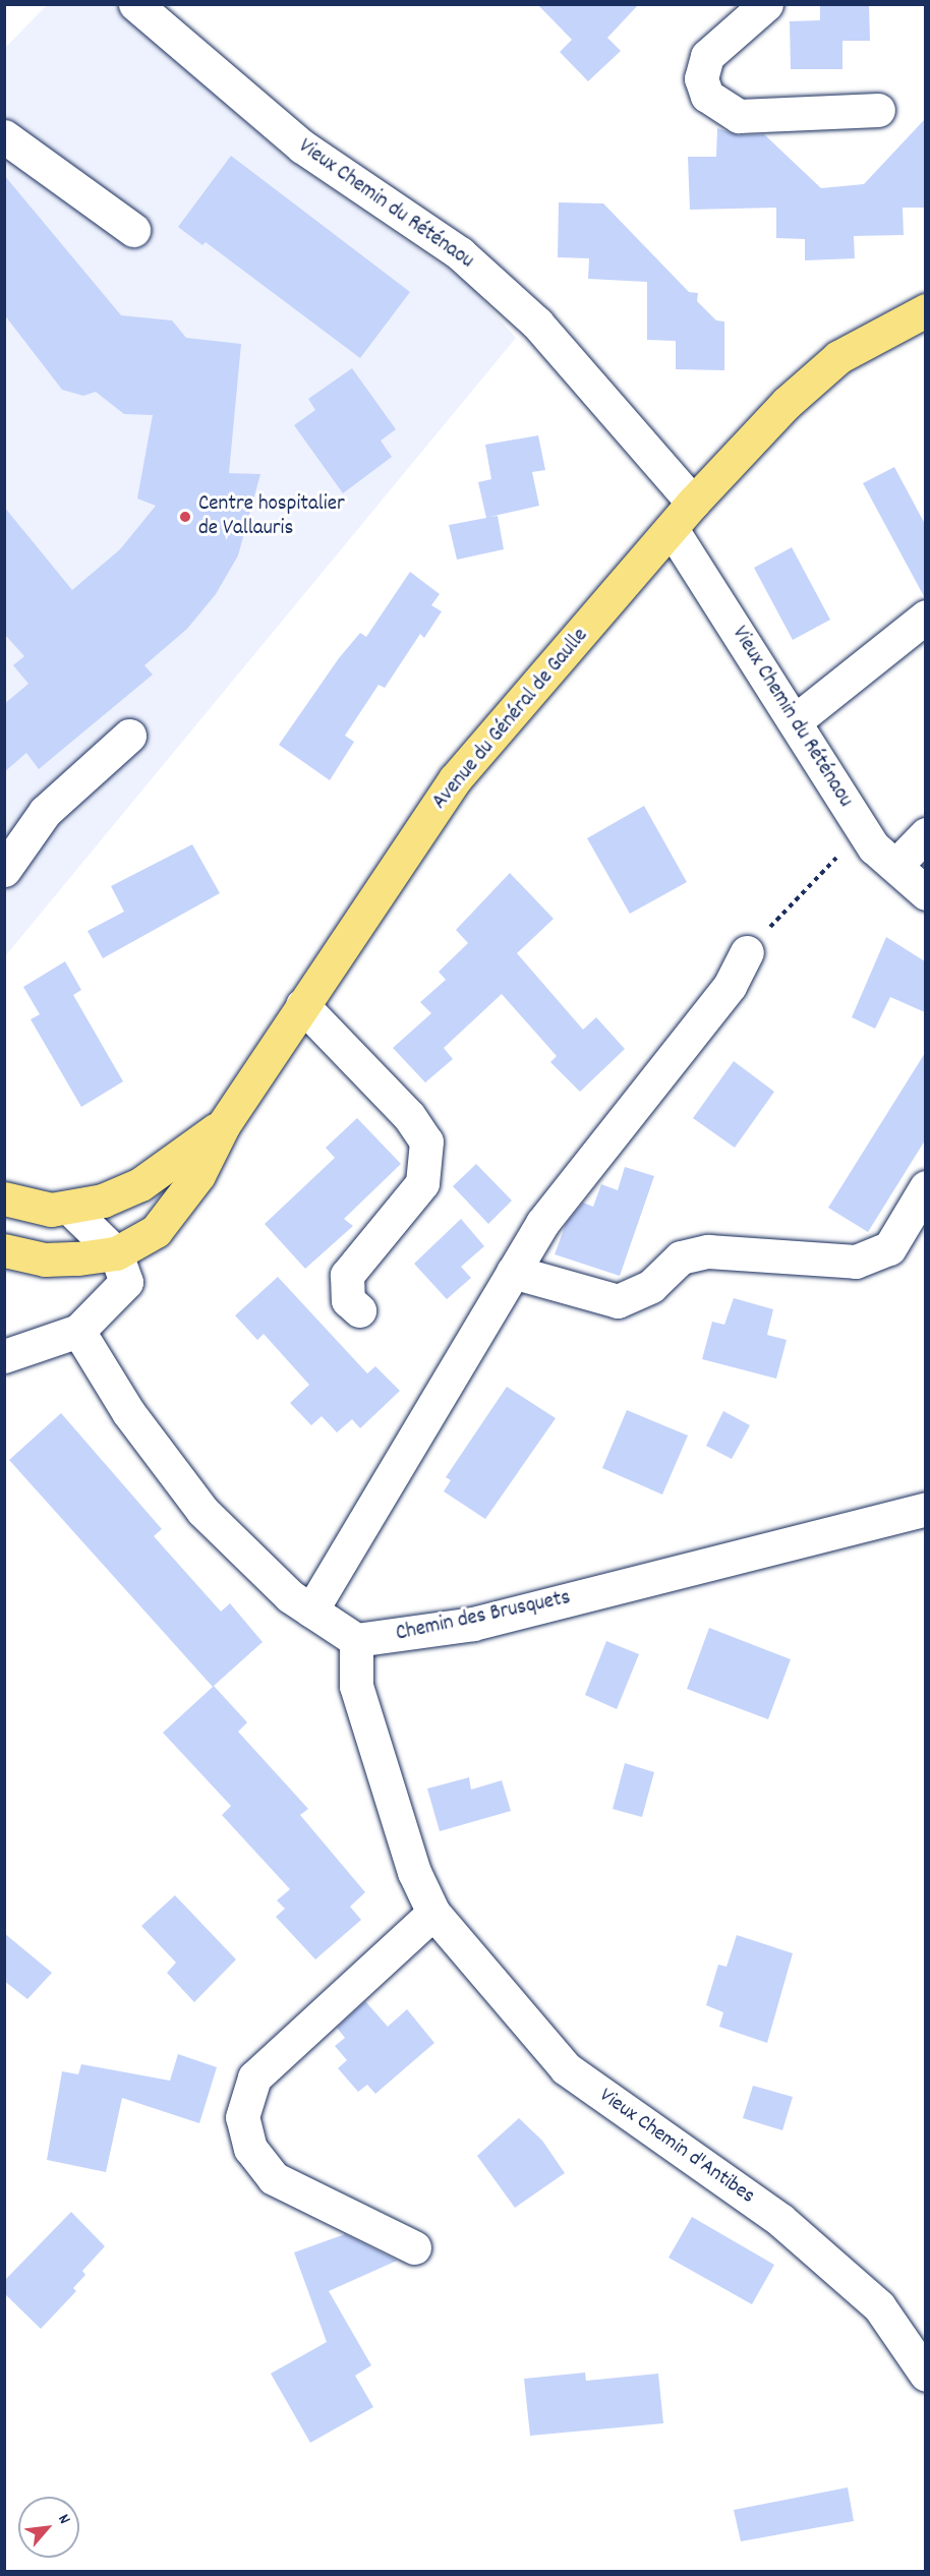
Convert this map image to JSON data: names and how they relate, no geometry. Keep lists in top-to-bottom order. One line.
{"streets":{"main road":["Avenue du Général de Gaulle"],"street":["Vieux Chemin du Réténaou","Chemin des Brusquets","Vieux Chemin d'Antibes"]},"crossings":[["Vieux Chemin du Réténaou","Avenue du Général de Gaulle"],["Chemin des Brusquets","Vieux Chemin d'Antibes"]],"places":["Centre hospitalier de Vallauris"],"north":"top right"}
